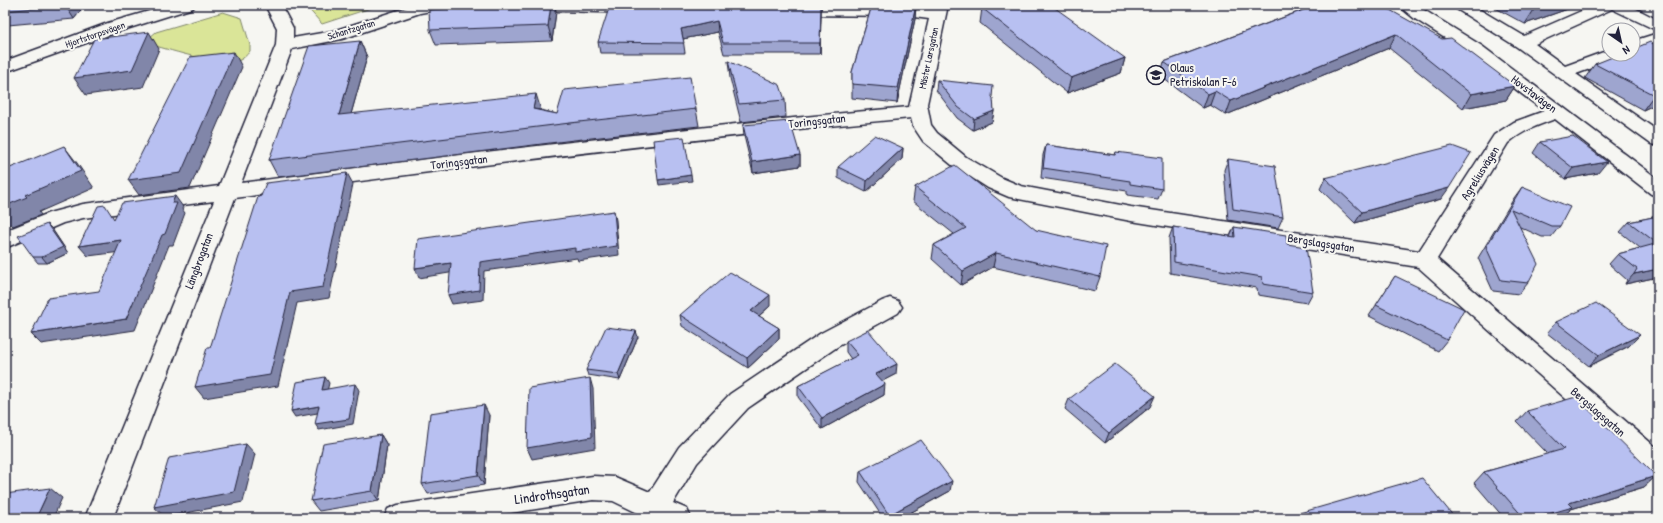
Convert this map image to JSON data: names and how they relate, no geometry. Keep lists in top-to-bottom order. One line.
{"streets":{"street":["Schantzgatan","Hjortstorpsvägen","Mäster Larsgatan","Hovstavägen","Toringsgatan","Agreliusvägen","Bergslagsgatan","Längbrogatan","Lindrothsgatan"]},"crossings":[["Schantzgatan","Längbrogatan"],["Mäster Larsgatan","Toringsgatan"],["Mäster Larsgatan","Bergslagsgatan"],["Hovstavägen","Agreliusvägen"],["Toringsgatan","Bergslagsgatan"],["Toringsgatan","Längbrogatan"],["Agreliusvägen","Bergslagsgatan"]],"places":{"school or university":["Olaus Petriskolan F-6"]},"north":"bottom right"}
